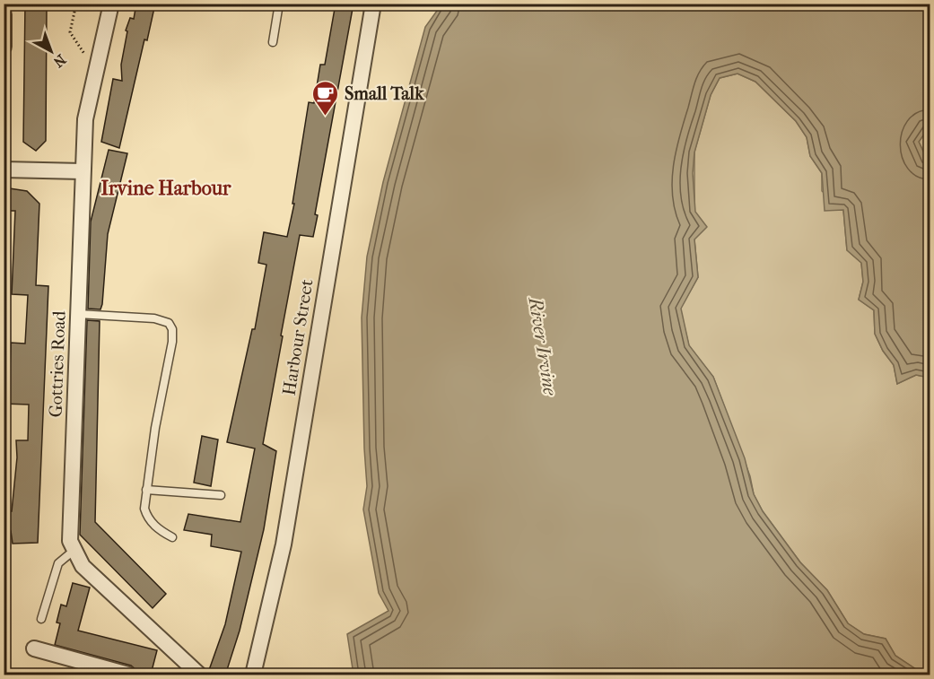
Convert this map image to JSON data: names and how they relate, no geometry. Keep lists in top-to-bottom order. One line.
{"streets":{"street":["Harbour Street","Gottries Road"]},"districts":["Irvine Harbour"],"water":["River Irvine"],"places":{"cafe":["Small Talk"]},"north":"bottom right"}
